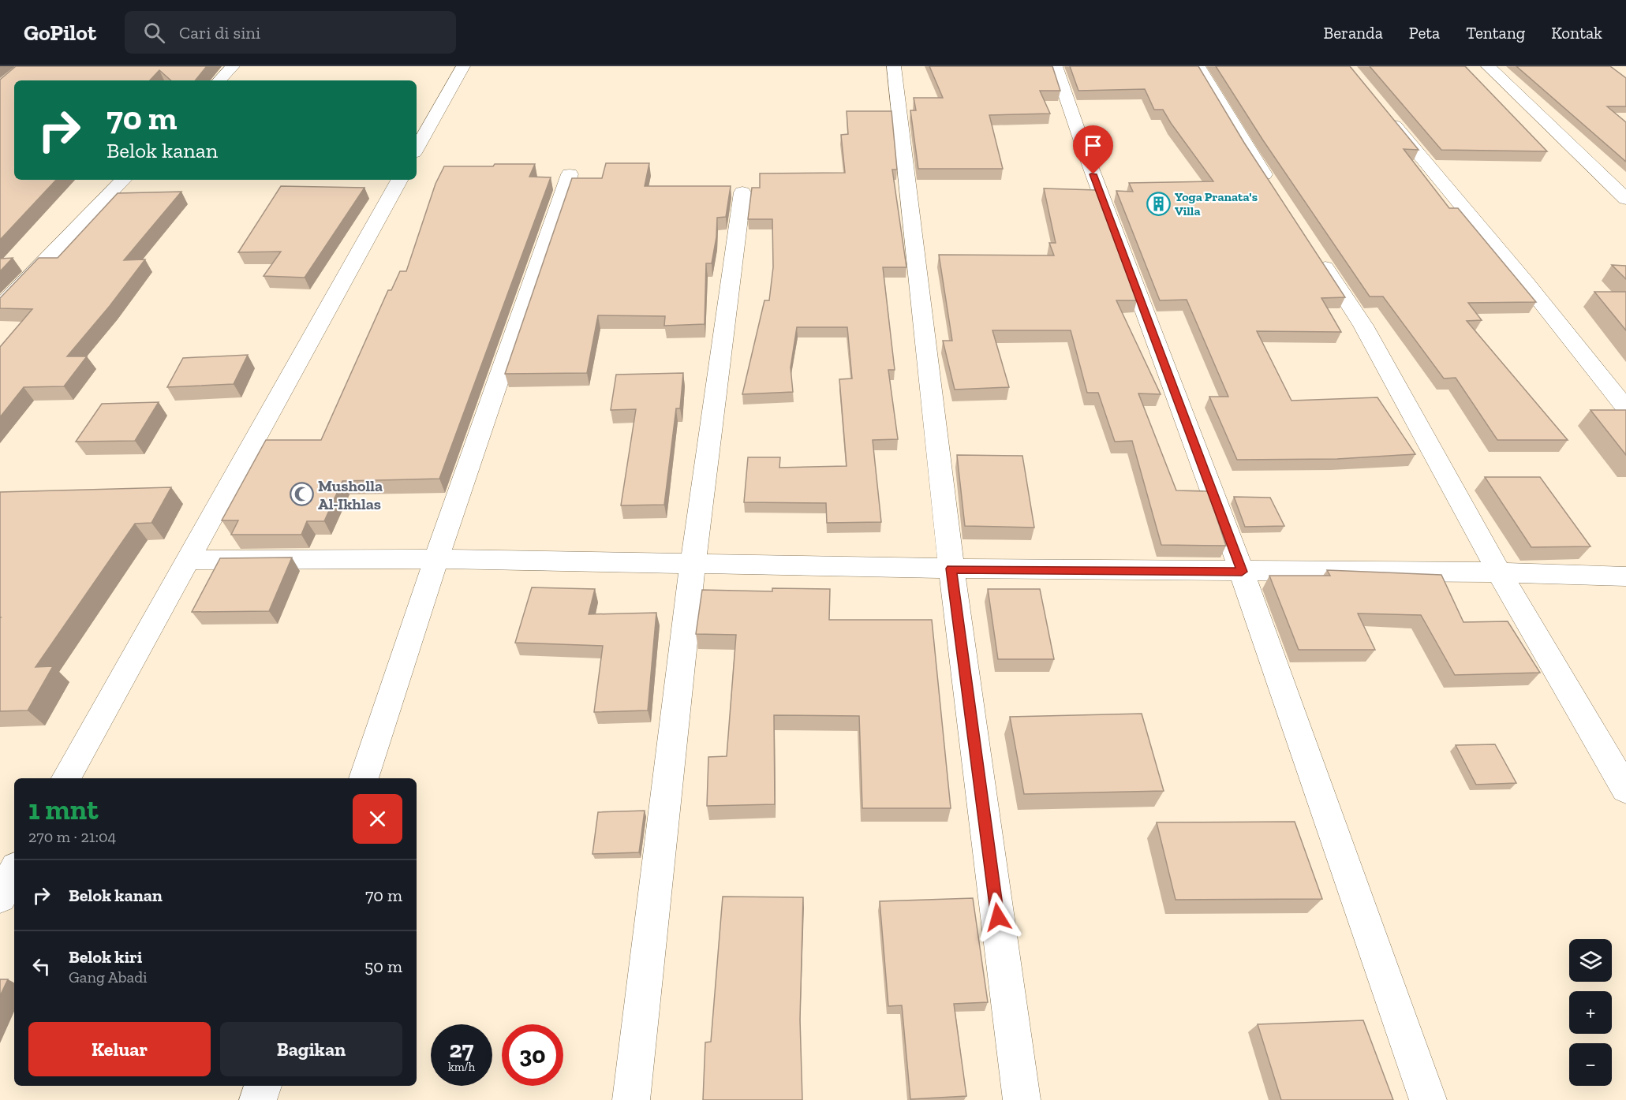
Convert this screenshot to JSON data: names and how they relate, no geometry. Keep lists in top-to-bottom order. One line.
{"places":{"building":["Yoga Pranata's Villa"],"mosque":["Musholla Al-Ikhlas"]},"page":{"header":"GoPilot","search":"Cari di sini","nav":["Beranda","Peta","Tentang","Kontak"],"turn":["70 m","Belok kanan"],"heading":["1 mnt","270 m · 21:04"],"list":[{"name":"Belok kanan","value":"70 m"},{"name":"Belok kiri","note":"Gang Abadi","value":"50 m"}],"map_buttons":["+","−"],"buttons":["Keluar","Bagikan"],"speed":"27 km/h","limit":"30"}}
